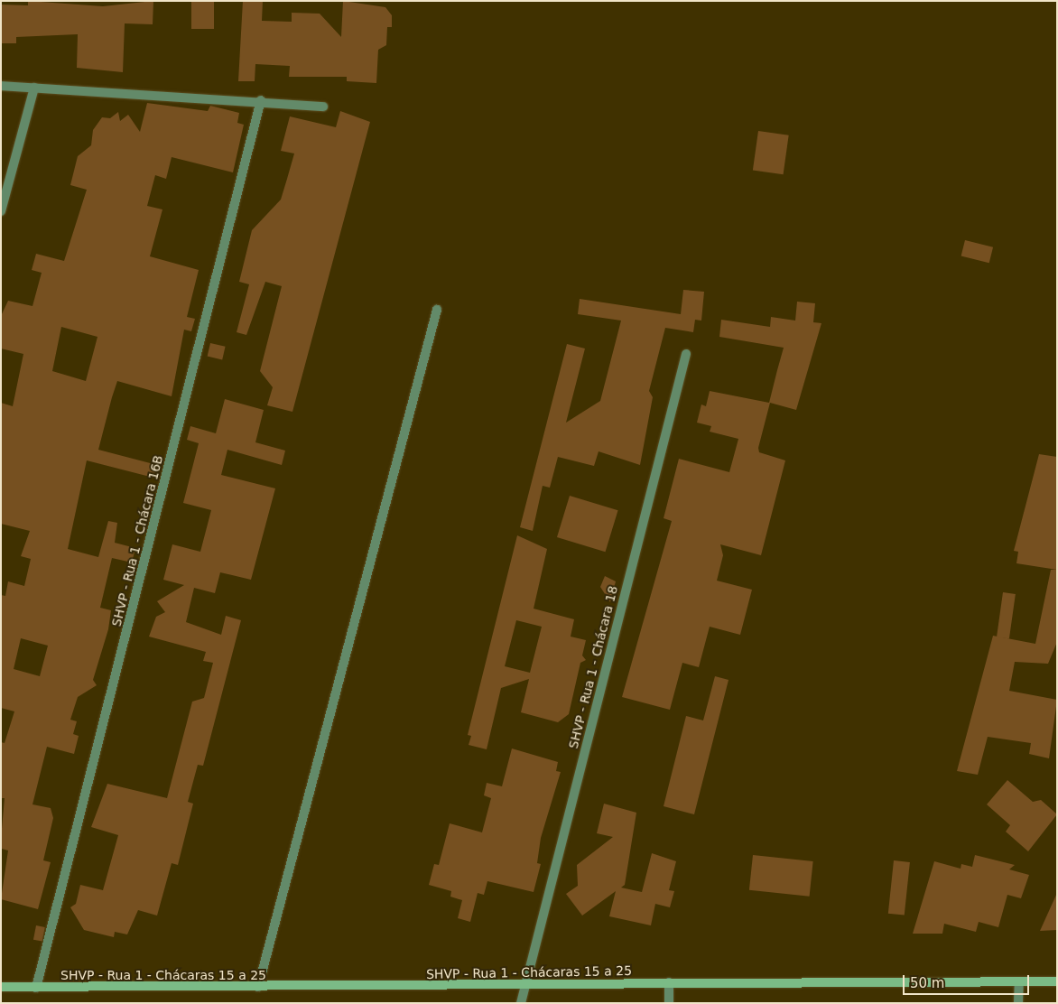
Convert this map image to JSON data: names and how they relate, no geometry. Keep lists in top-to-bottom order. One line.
{"streets":{"street":["SHVP - Rua 1 - Chácara 16B","SHVP - Rua 1 - Chácara 18","SHVP - Rua 1 - Chácaras 15 a 25"]},"crossings":[["SHVP - Rua 1 - Chácara 16B","SHVP - Rua 1 - Chácaras 15 a 25"],["SHVP - Rua 1 - Chácara 18","SHVP - Rua 1 - Chácaras 15 a 25"]],"scale_bar":"50 m"}
